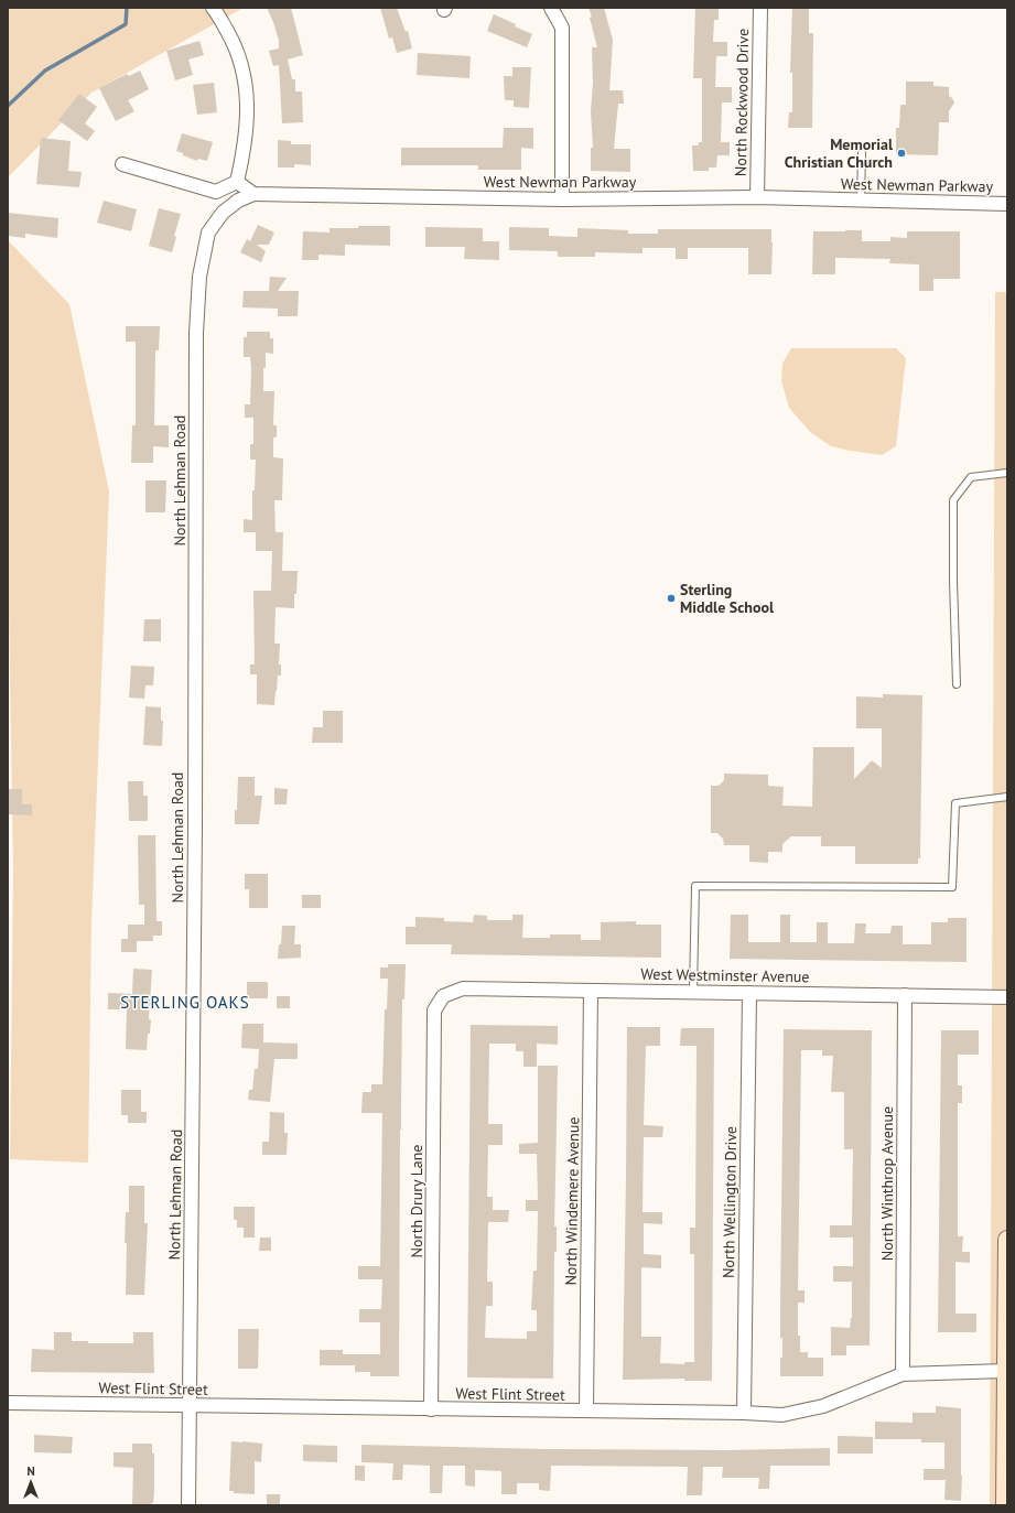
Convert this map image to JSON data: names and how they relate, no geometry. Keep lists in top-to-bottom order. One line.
{"streets":{"street":["North Rockwood Drive","West Newman Parkway","North Lehman Road","West Westminster Avenue","North Winthrop Avenue","North Drury Lane","North Windemere Avenue","North Wellington Drive","West Flint Street"]},"crossings":[["North Rockwood Drive","West Newman Parkway"],["West Newman Parkway","North Lehman Road"],["North Lehman Road","West Flint Street"],["West Westminster Avenue","North Winthrop Avenue"],["West Westminster Avenue","North Drury Lane"],["West Westminster Avenue","North Windemere Avenue"],["West Westminster Avenue","North Wellington Drive"],["North Winthrop Avenue","West Flint Street"],["North Drury Lane","West Flint Street"],["North Windemere Avenue","West Flint Street"],["North Wellington Drive","West Flint Street"]],"districts":["STERLING OAKS"],"places":["Memorial Christian Church","Sterling Middle School"],"north":"top"}
